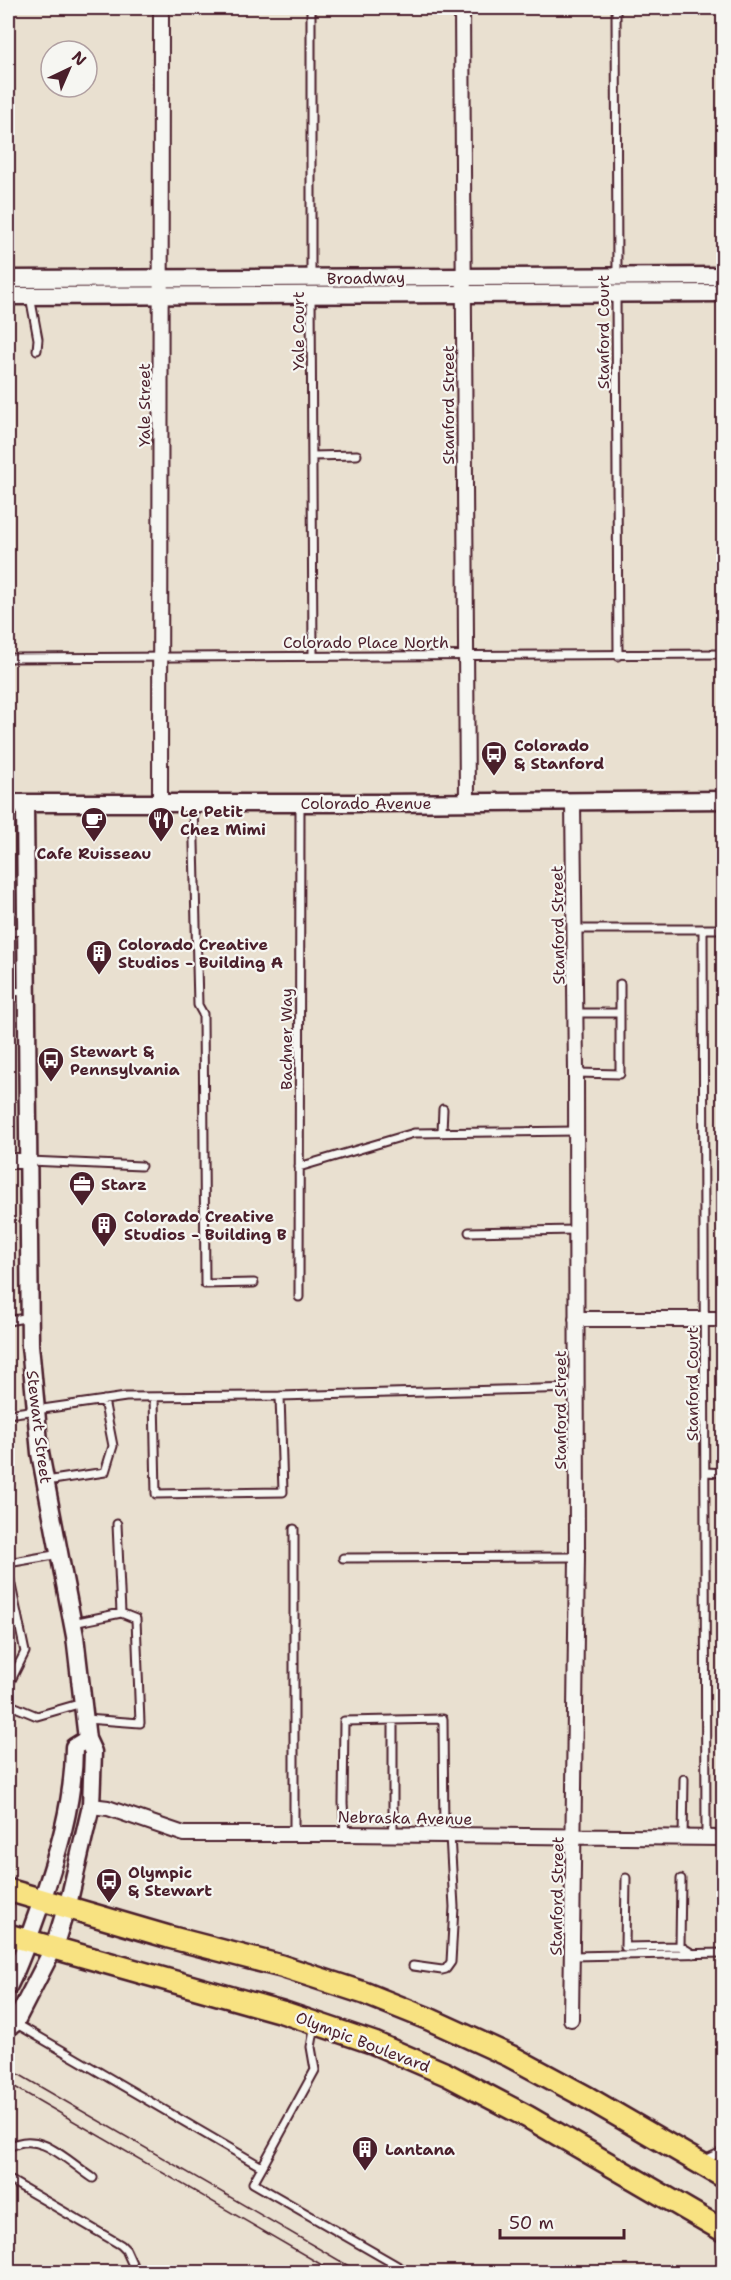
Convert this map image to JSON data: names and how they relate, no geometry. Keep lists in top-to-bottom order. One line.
{"streets":{"main road":["Olympic Boulevard"],"street":["Broadway","Yale Street","Stanford Street","Colorado Avenue","Stewart Street","Nebraska Avenue"],"lane":["Yale Court","Stanford Court","Colorado Place North","Bachner Way"]},"crossings":[["Broadway","Yale Court"],["Broadway","Stanford Court"],["Broadway","Yale Street"],["Broadway","Stanford Street"],["Yale Court","Colorado Place North"],["Stanford Court","Colorado Place North"],["Stanford Court","Nebraska Avenue"],["Yale Street","Colorado Place North"],["Yale Street","Colorado Avenue"],["Stanford Street","Colorado Place North"],["Stanford Street","Colorado Avenue"],["Stanford Street","Nebraska Avenue"],["Colorado Avenue","Bachner Way"],["Colorado Avenue","Stewart Street"],["Stewart Street","Nebraska Avenue"],["Stewart Street","Olympic Boulevard"]],"places":{"bus stop":["Colorado & Stanford","Stewart & Pennsylvania","Olympic & Stewart"],"cafe":["Cafe Ruisseau"],"restaurant":["Le Petit Chez Mimi"],"building":["Colorado Creative Studios - Building A","Colorado Creative Studios - Building B","Lantana"],"office":["Starz"]},"scale_bar":"50 m","north":"top right"}
